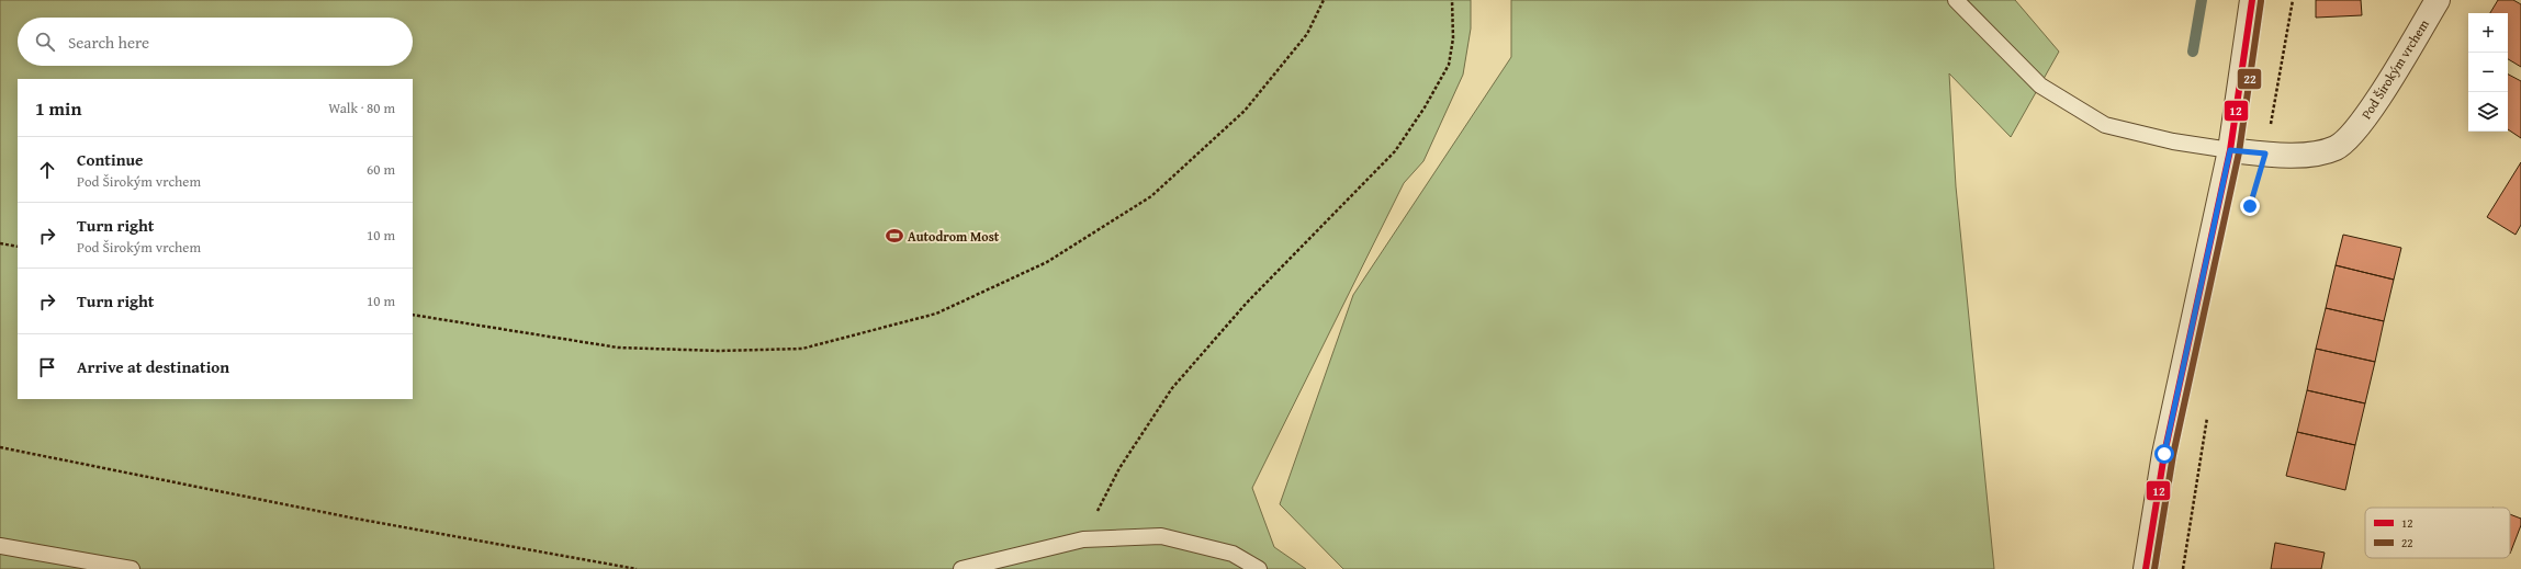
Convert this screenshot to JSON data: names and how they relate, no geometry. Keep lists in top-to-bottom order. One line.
{"streets":{"street":["Pod Širokým vrchem"]},"places":{"sports":["Autodrom Most"]},"lines":["transit line 12","transit line 22"],"legend":["12","22"],"page":{"map_buttons":["+","−"],"search":"Search here","heading":["1 min","Walk · 80 m"],"list":[["Continue","Pod Širokým vrchem","60 m"],["Turn right","Pod Širokým vrchem","10 m"],["Turn right","10 m"],"Arrive at destination"]}}
